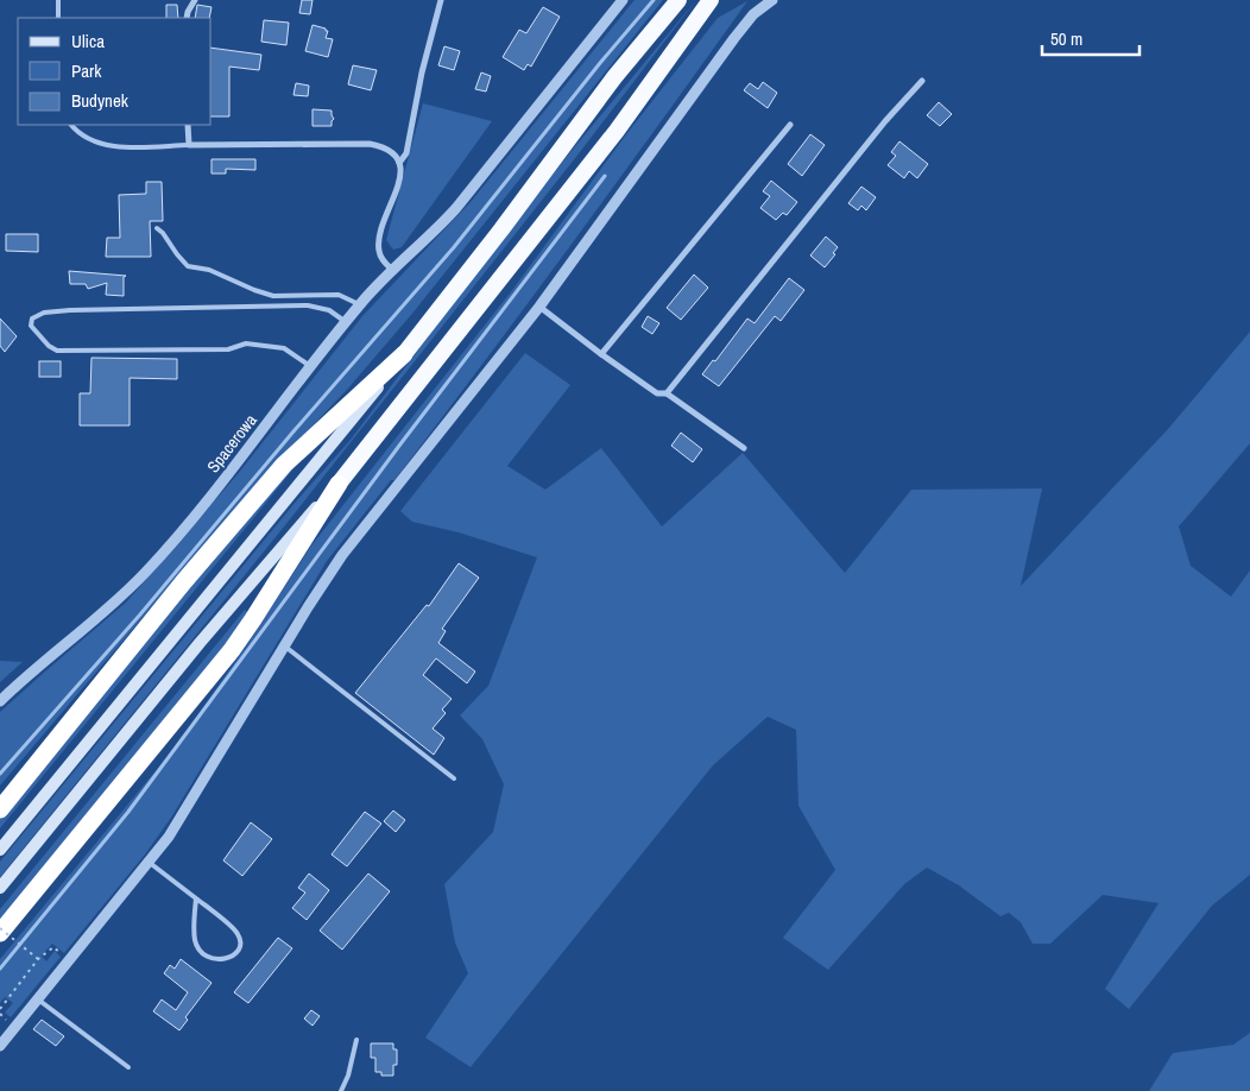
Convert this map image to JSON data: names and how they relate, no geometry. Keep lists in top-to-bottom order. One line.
{"streets":{"street":["Spacerowa"]},"legend":["Ulica","Park","Budynek"],"scale_bar":"50 m"}
